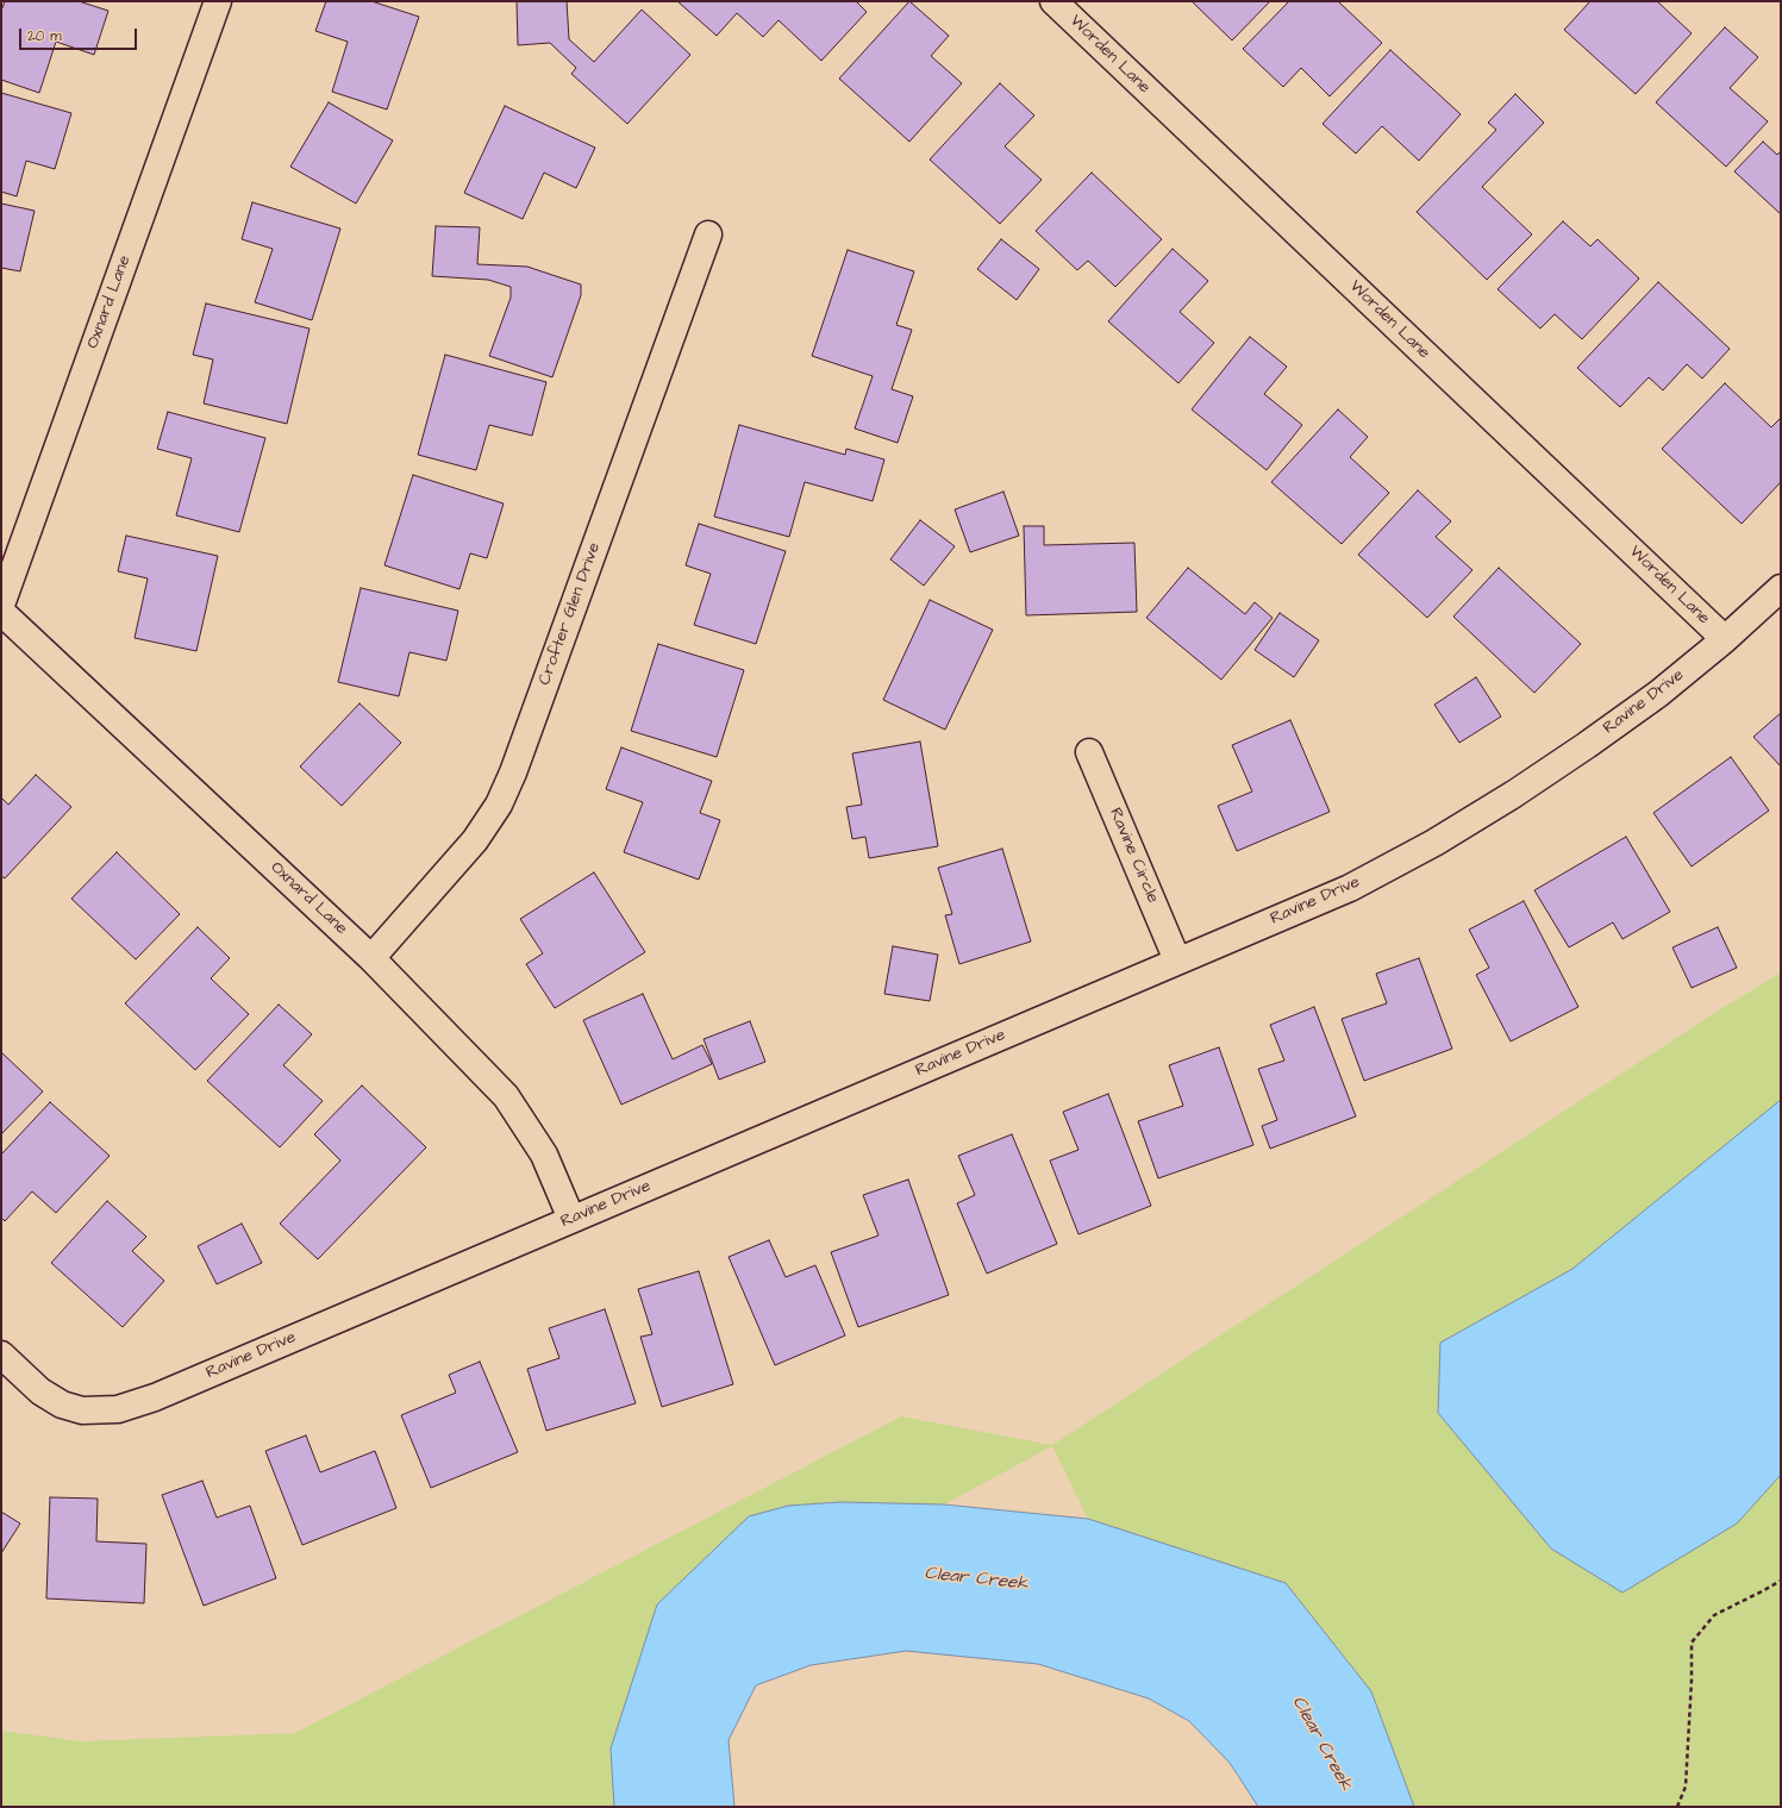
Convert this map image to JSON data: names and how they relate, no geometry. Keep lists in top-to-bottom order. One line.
{"streets":{"street":["Worden Lane","Oxnard Lane","Crofter Glen Drive","Ravine Drive","Ravine Circle"]},"crossings":[["Worden Lane","Ravine Drive"],["Oxnard Lane","Crofter Glen Drive"],["Oxnard Lane","Ravine Drive"],["Ravine Drive","Ravine Circle"]],"water":["Clear Creek"],"scale_bar":"20 m"}
